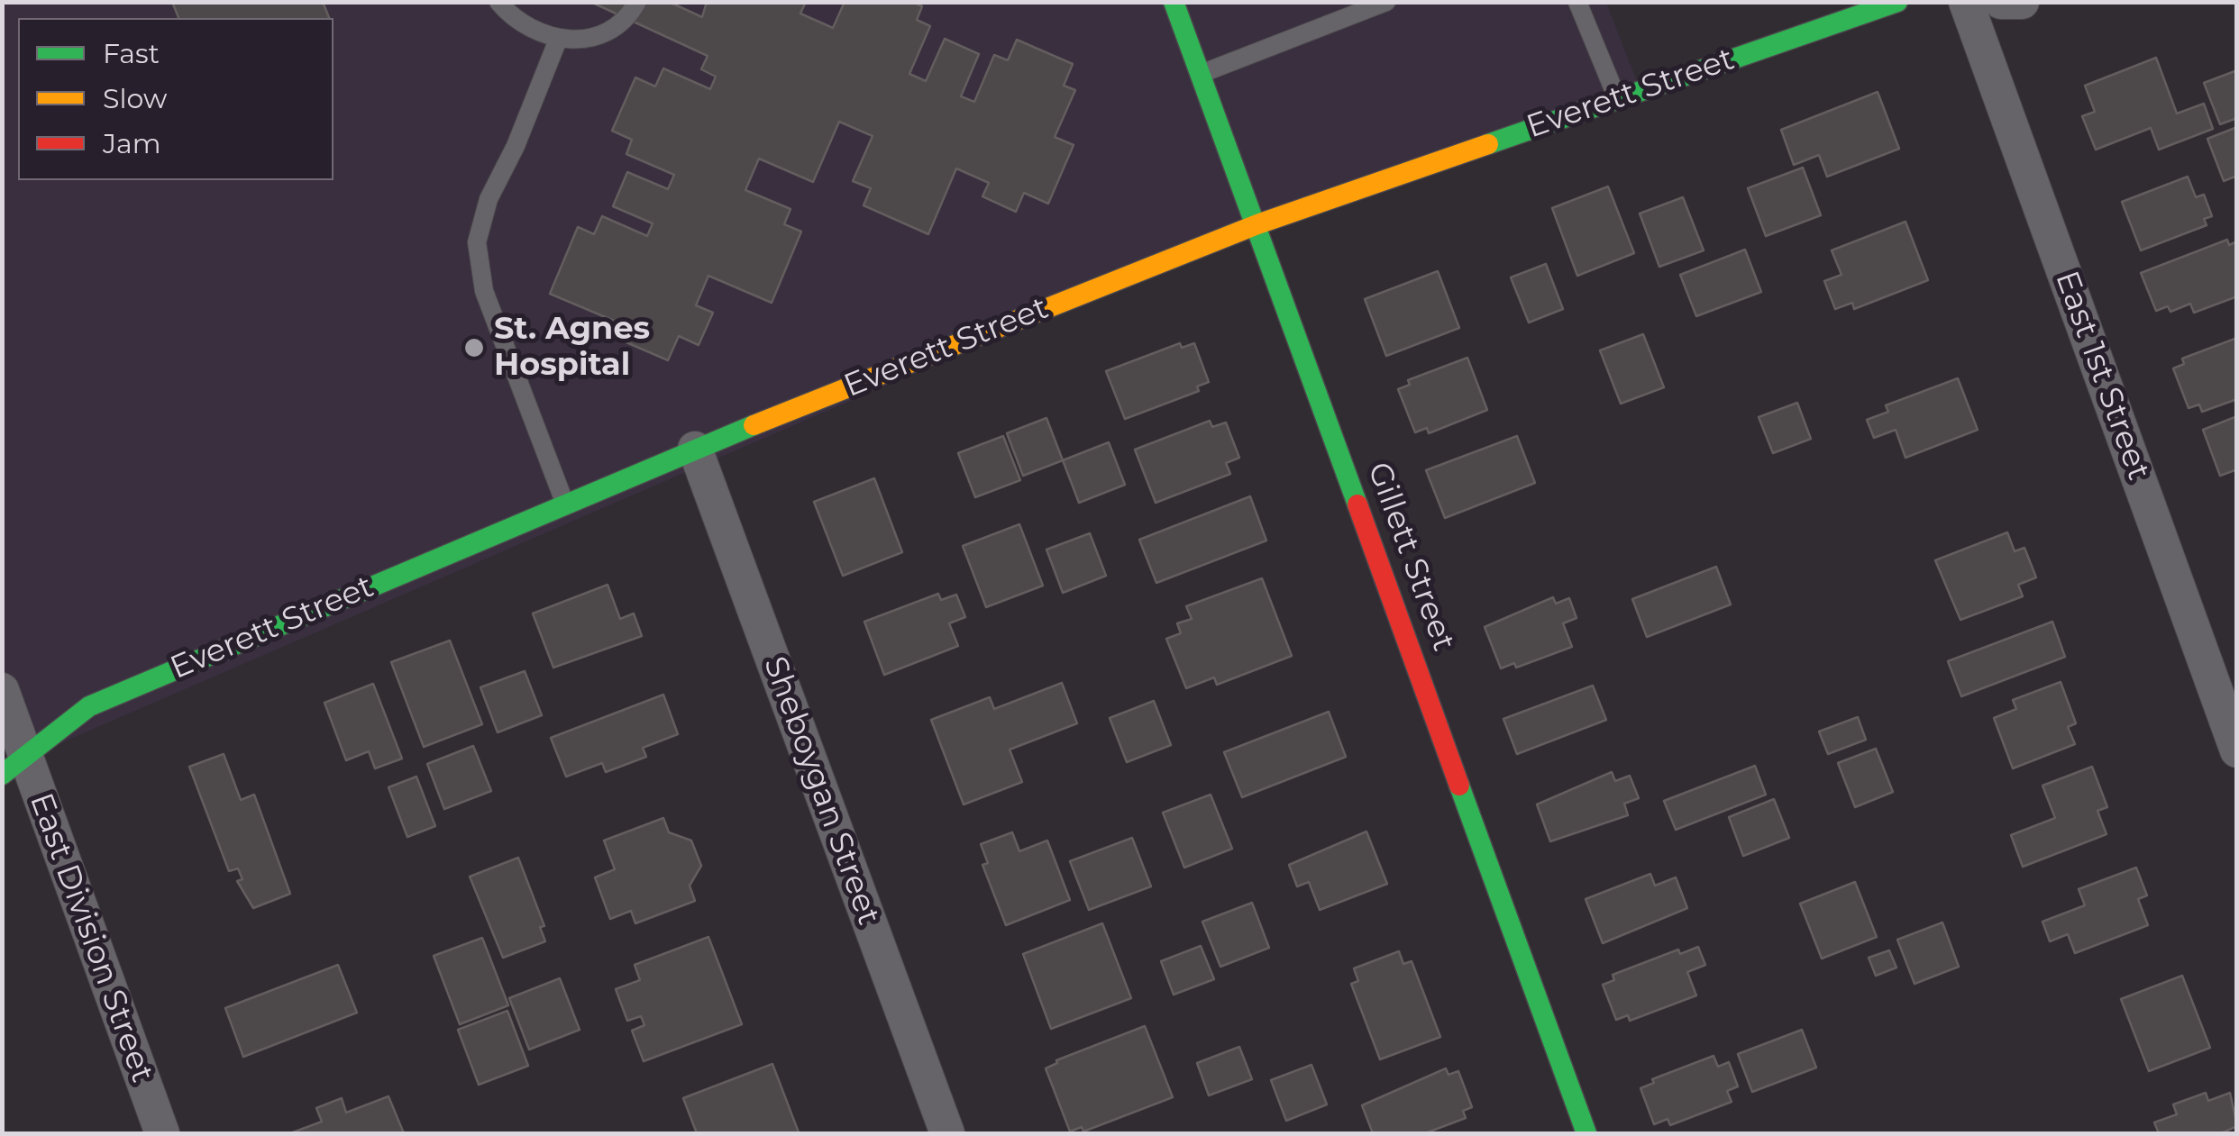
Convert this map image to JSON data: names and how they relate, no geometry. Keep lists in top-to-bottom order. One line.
{"streets":{"street":["Everett Street","East 1st Street","Gillett Street","Sheboygan Street","East Division Street"]},"crossings":[["Everett Street","Gillett Street"],["Everett Street","Sheboygan Street"],["Everett Street","East Division Street"]],"places":["St. Agnes Hospital"],"legend":["Fast","Slow","Jam"]}
